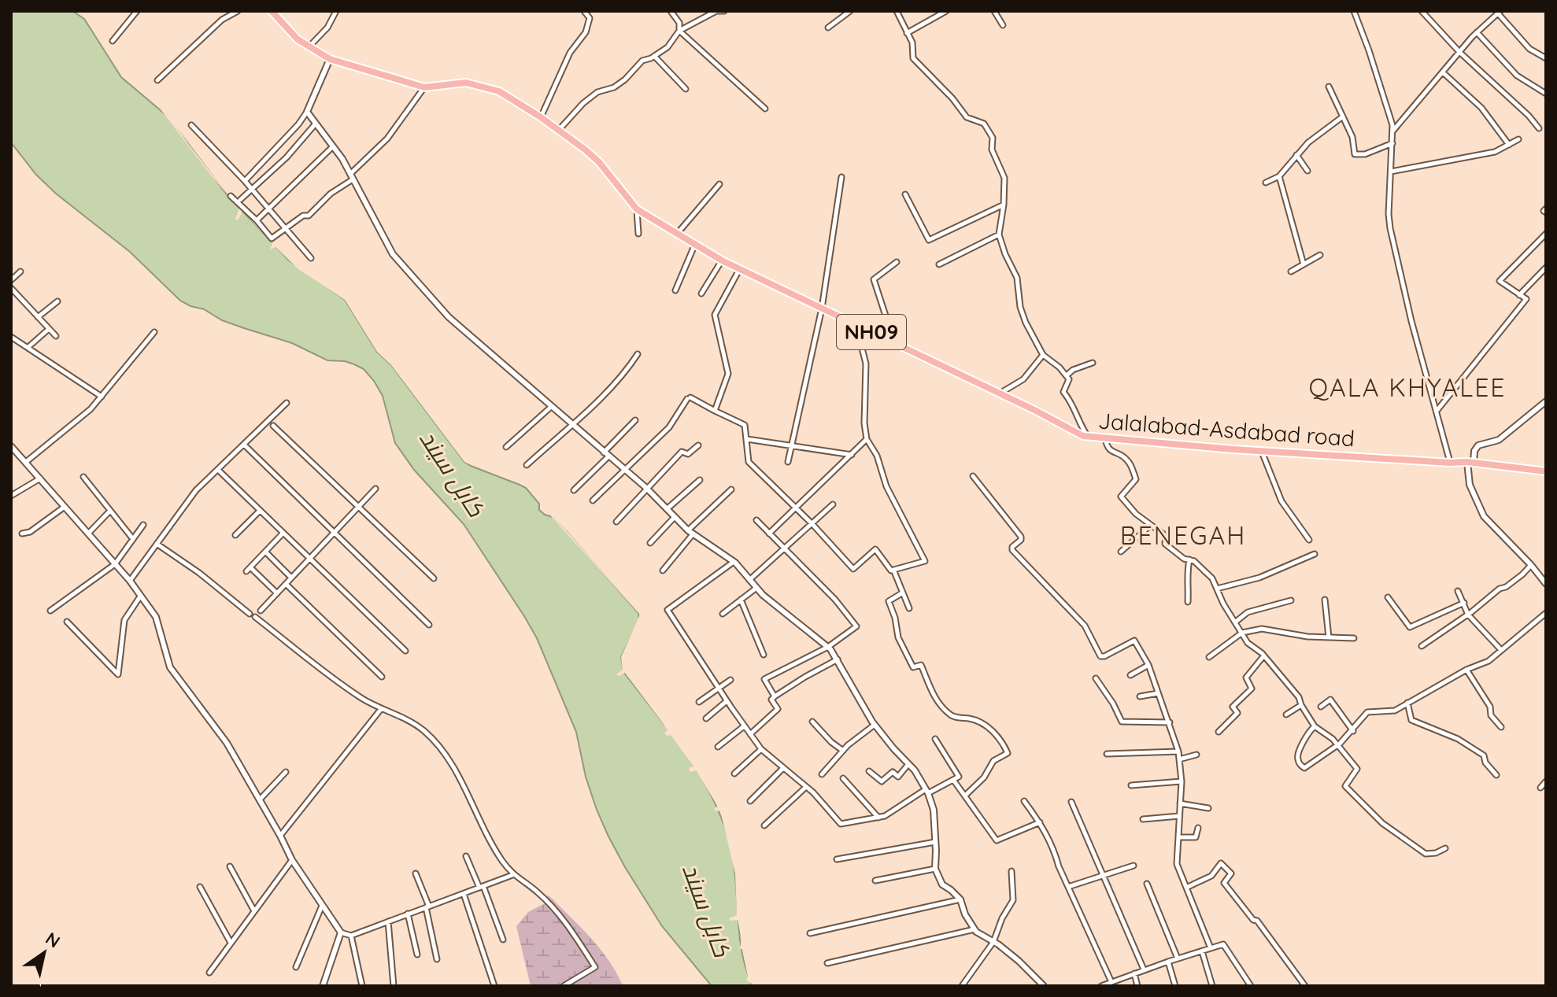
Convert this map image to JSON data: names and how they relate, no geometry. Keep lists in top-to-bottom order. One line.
{"streets":{"main road":["NH09","Jalalabad-Asdabad road"]},"districts":["QALA KHYALEE","BENEGAH"],"water":["کابل سيند"],"north":"top right"}
